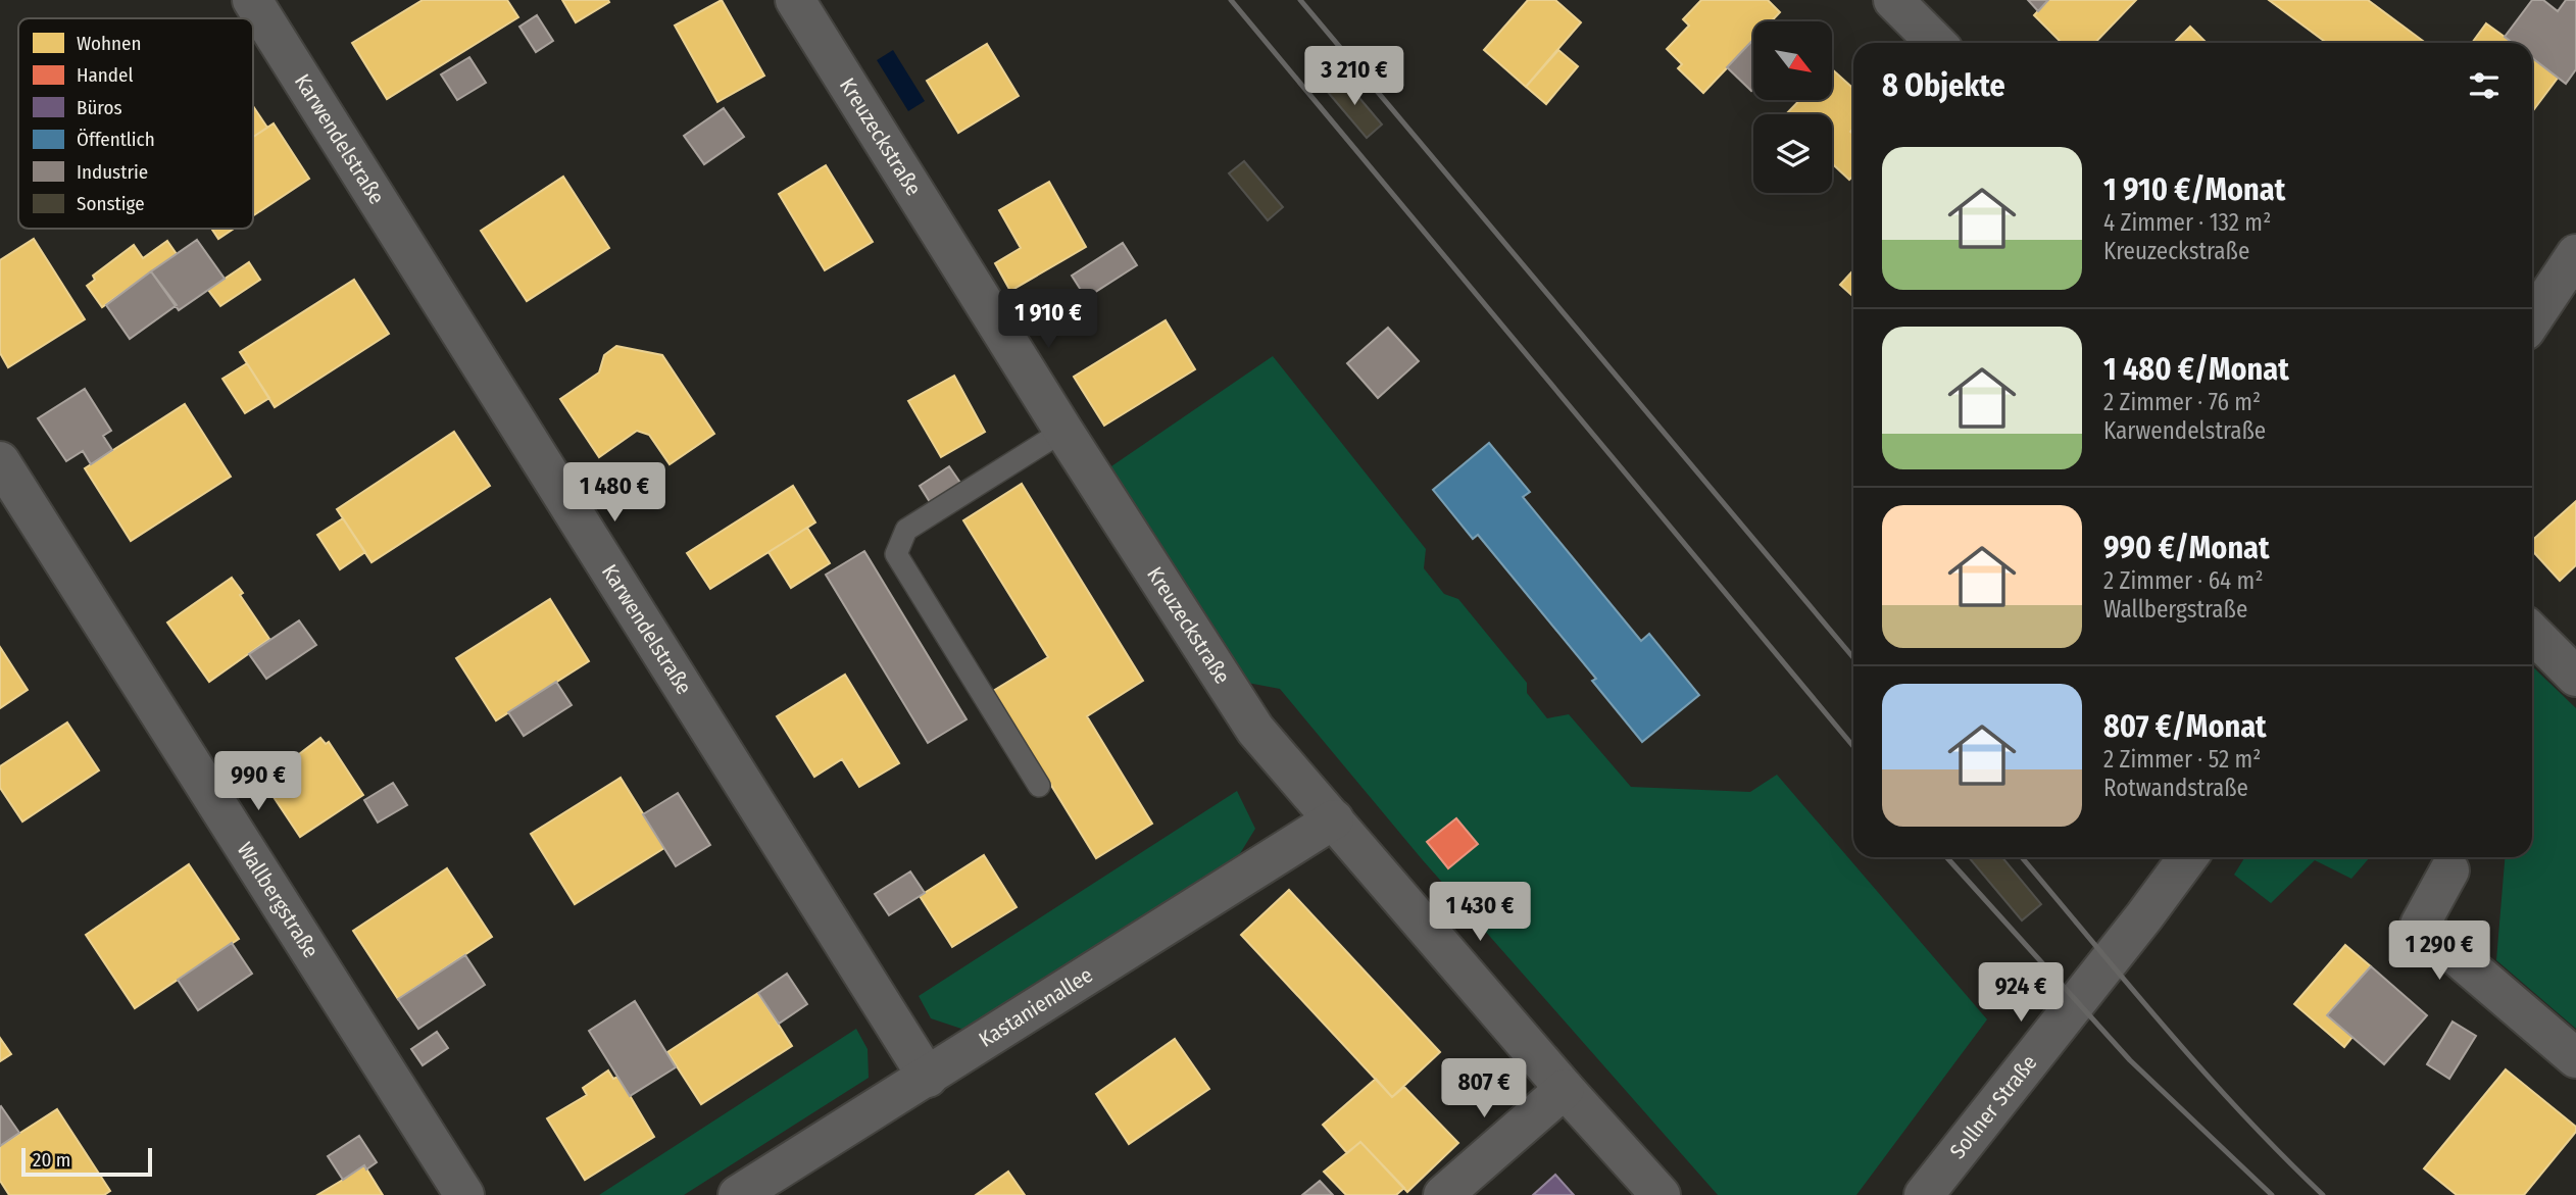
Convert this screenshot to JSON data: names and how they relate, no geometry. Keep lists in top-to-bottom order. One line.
{"streets":{"street":["Kreuzeckstraße","Karwendelstraße","Wallbergstraße","Kastanienallee","Sollner Straße"]},"crossings":[["Kreuzeckstraße","Kastanienallee"],["Karwendelstraße","Kastanienallee"]],"legend":["Wohnen","Handel","Büros","Öffentlich","Industrie","Sonstige"],"scale_bar":"20 m","north":"bottom right","page":{"heading":"8 Objekte","price":["3 210 €","1 910 €","1 480 €","990 €","1 430 €","1 290 €","924 €","807 €"],"list":[{"name":"1 910 €/Monat","note":"4 Zimmer · 132 m² · Kreuzeckstraße"},{"name":"1 480 €/Monat","note":"2 Zimmer · 76 m² · Karwendelstraße"},{"name":"990 €/Monat","note":"2 Zimmer · 64 m² · Wallbergstraße"},{"name":"807 €/Monat","note":"2 Zimmer · 52 m² · Rotwandstraße"}],"scale":"20 m"}}
